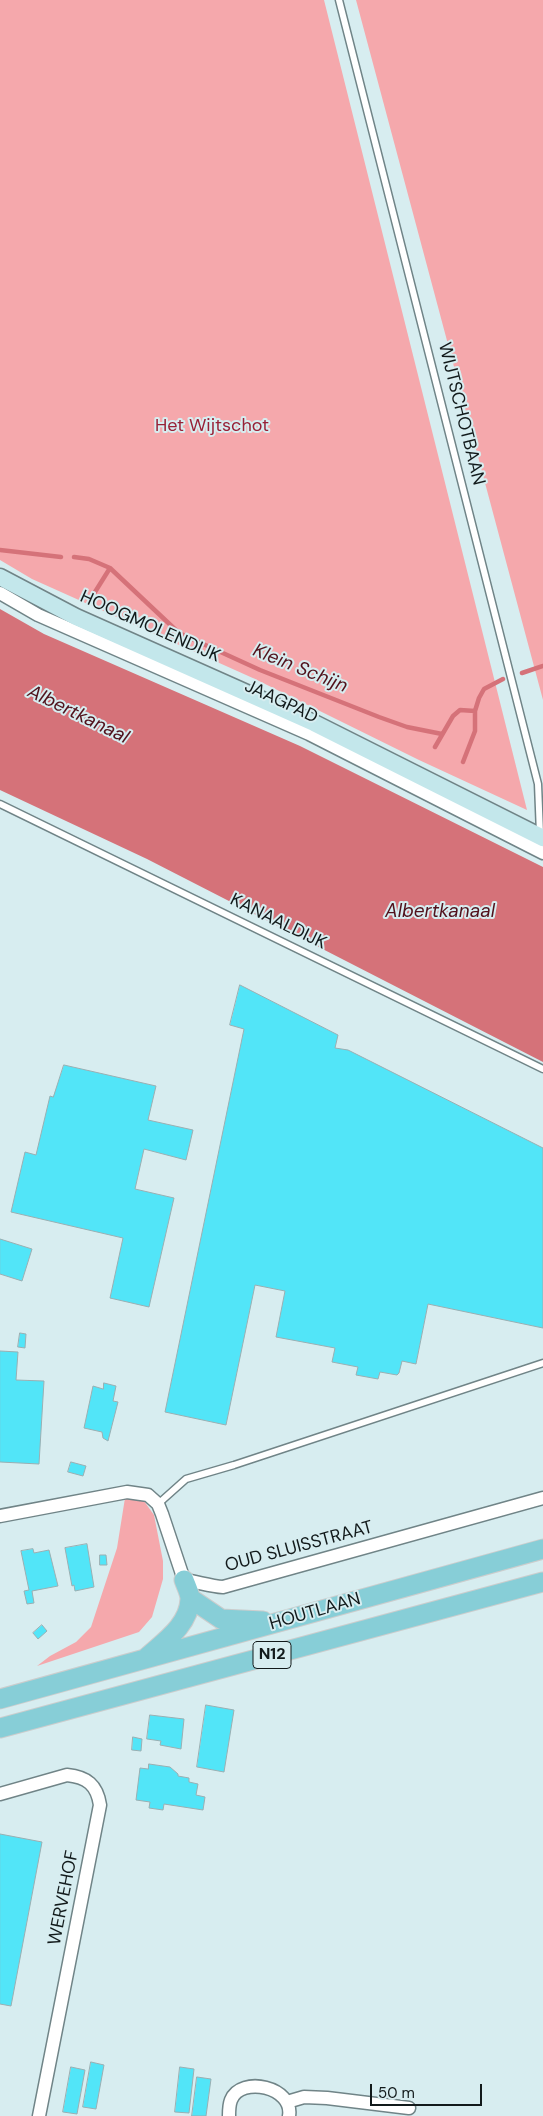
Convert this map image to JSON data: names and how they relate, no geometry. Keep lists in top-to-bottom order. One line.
{"streets":{"main road":["HOUTLAAN","N12"],"street":["HOOGMOLENDIJK","JAAGPAD","OUD SLUISSTRAAT","WERVEHOF"],"lane":["WIJTSCHOTBAAN","KANAALDIJK"]},"crossings":[["WIJTSCHOTBAAN","HOOGMOLENDIJK"],["WIJTSCHOTBAAN","JAAGPAD"],["HOOGMOLENDIJK","JAAGPAD"]],"water":["Klein Schijn","Albertkanaal"],"parks":["Het Wijtschot"],"scale_bar":"50 m"}
